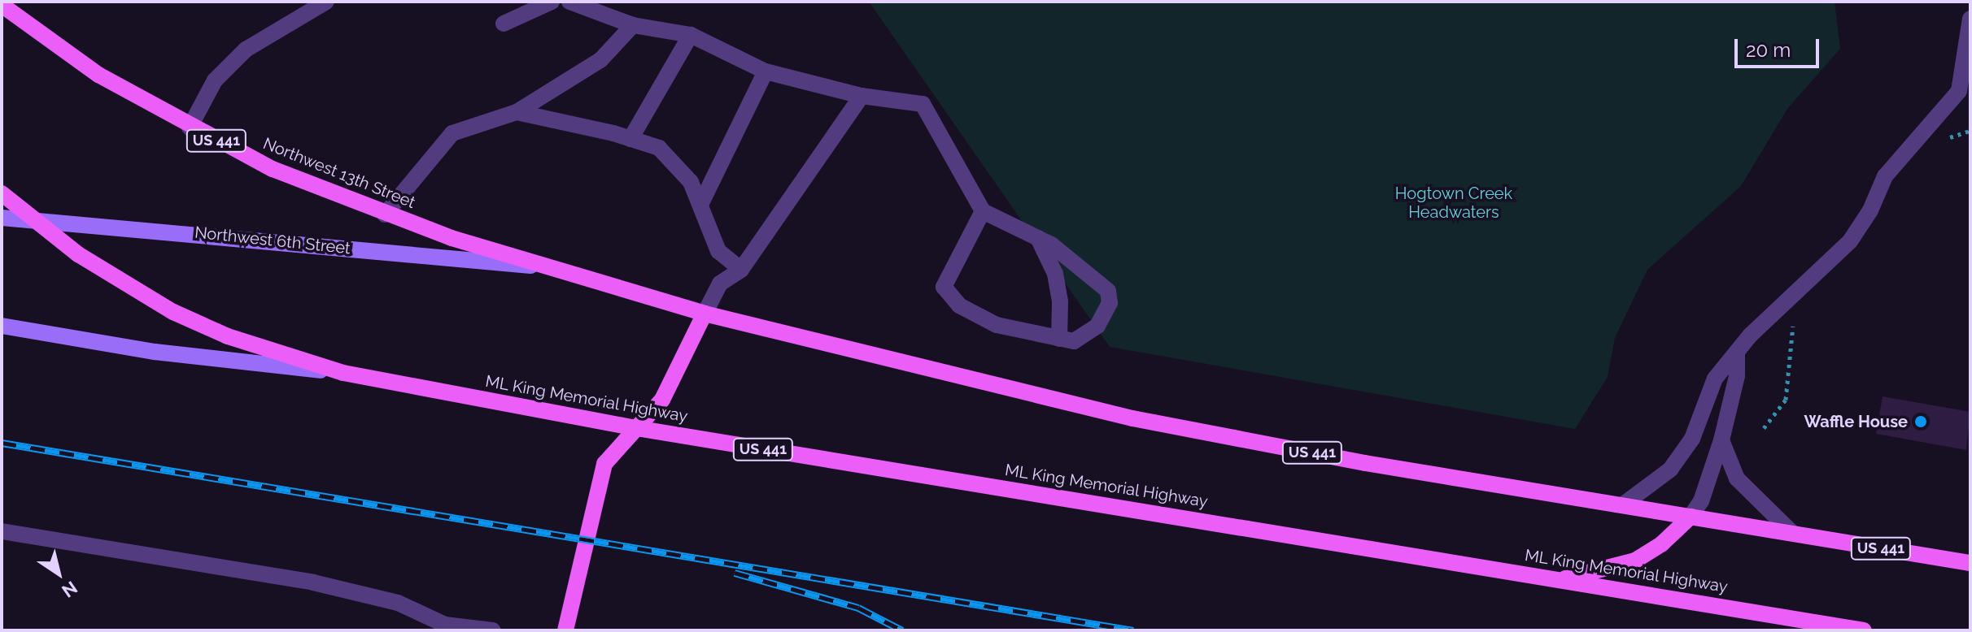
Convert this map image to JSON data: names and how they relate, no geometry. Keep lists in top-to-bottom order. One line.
{"streets":{"main road":["US 441","Northwest 13th Street","Northwest 6th Street","ML King Memorial Highway"]},"crossings":[["US 441","Northwest 13th Street"],["US 441","Northwest 6th Street"],["US 441","ML King Memorial Highway"],["Northwest 13th Street","Northwest 6th Street"]],"parks":["Hogtown Creek Headwaters"],"places":["Waffle House"],"scale_bar":"20 m","north":"bottom right"}
